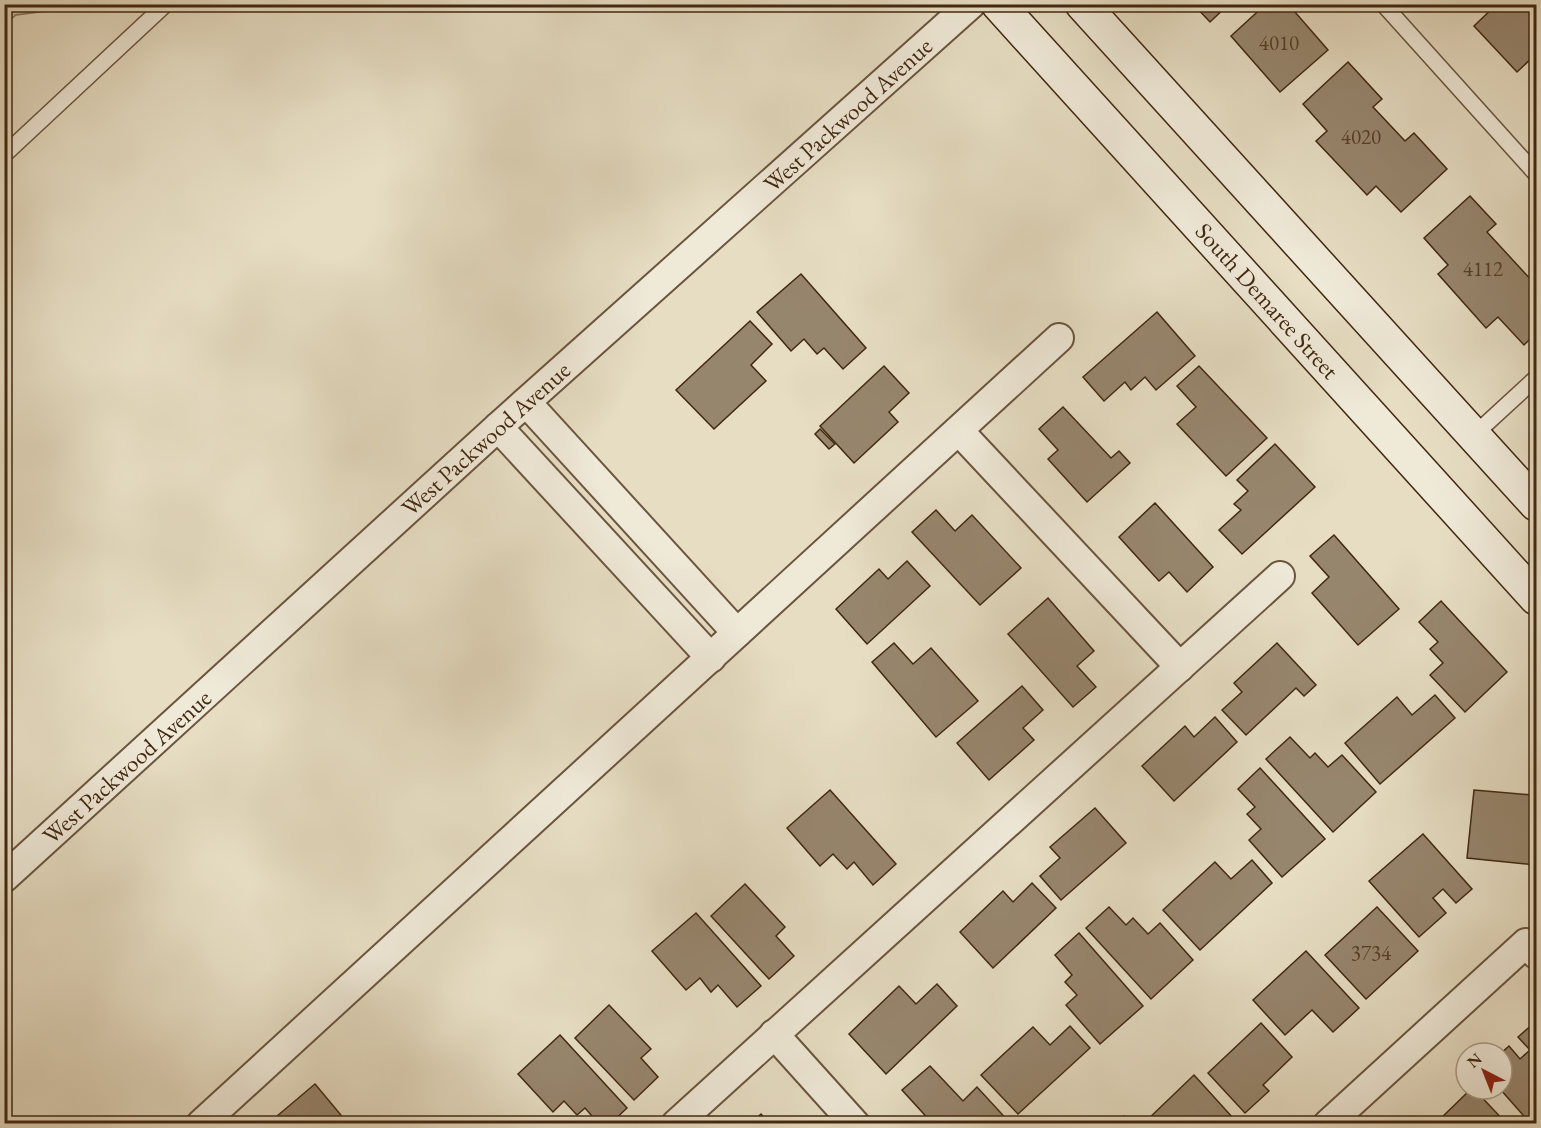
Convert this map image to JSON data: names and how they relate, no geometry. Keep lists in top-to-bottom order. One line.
{"streets":{"main road":["South Demaree Street"],"street":["West Packwood Avenue"]},"house_numbers":["4010","4020","4112","3734"],"north":"top left"}
